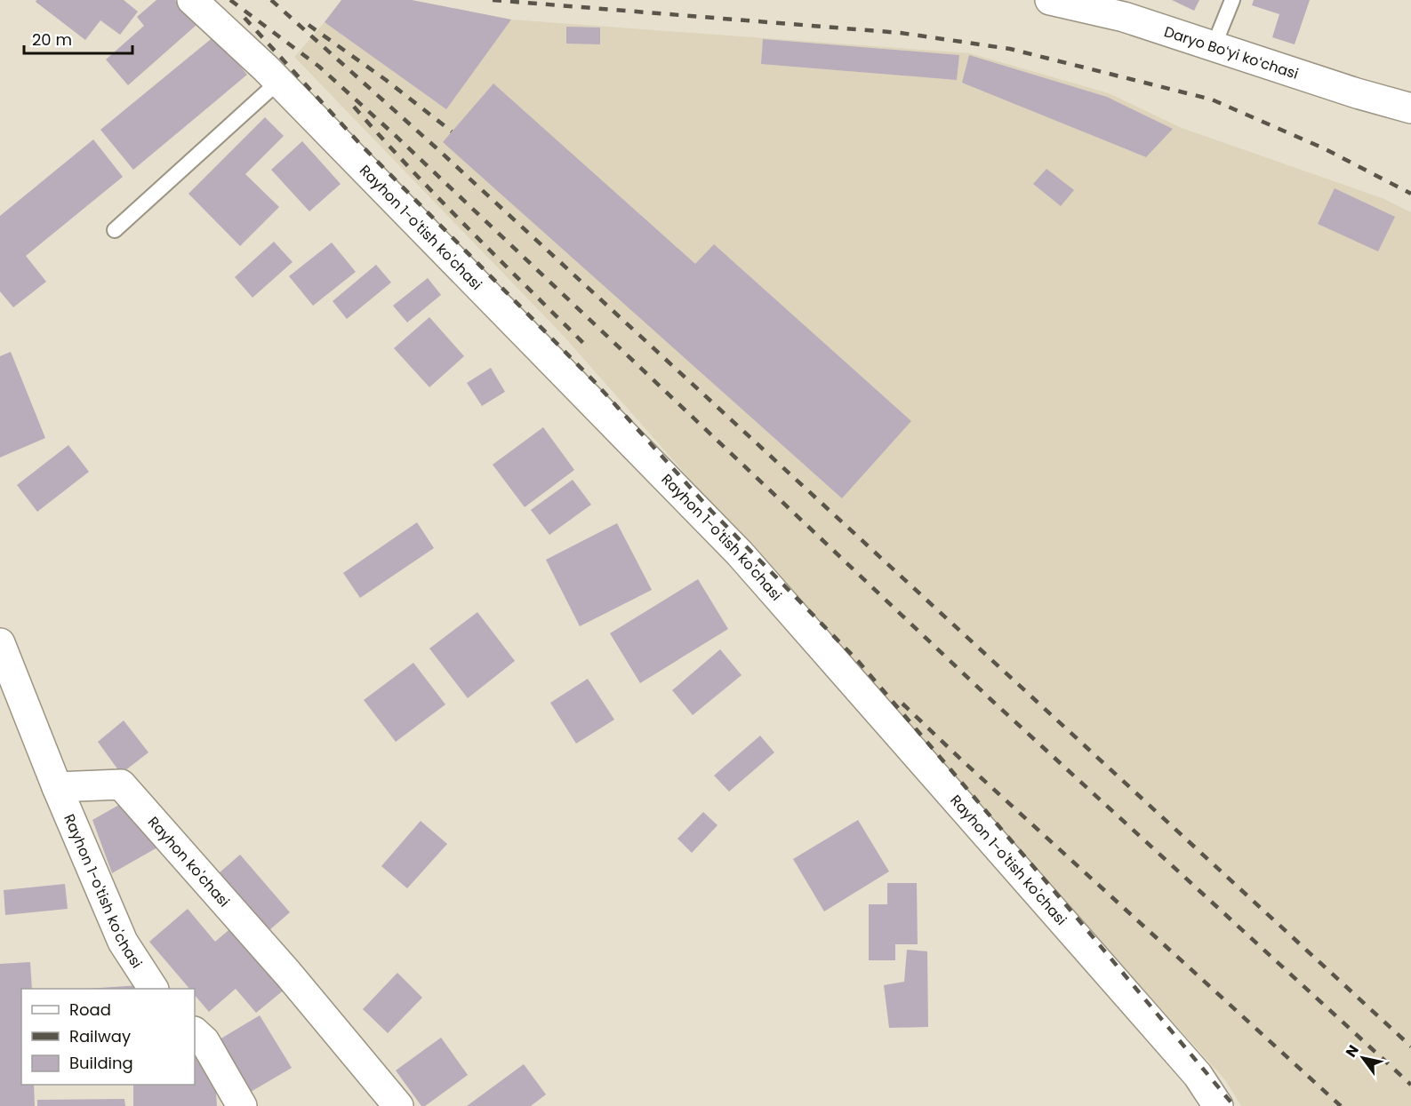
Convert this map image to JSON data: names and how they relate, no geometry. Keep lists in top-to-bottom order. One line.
{"streets":{"street":["Daryo Boʻyi koʻchasi","Rayhon 1-o'tish ko'chasi","Rayhon ko'chasi"]},"crossings":[["Rayhon 1-o'tish ko'chasi","Rayhon ko'chasi"]],"legend":["Road","Railway","Building"],"scale_bar":"20 m","north":"top left"}
